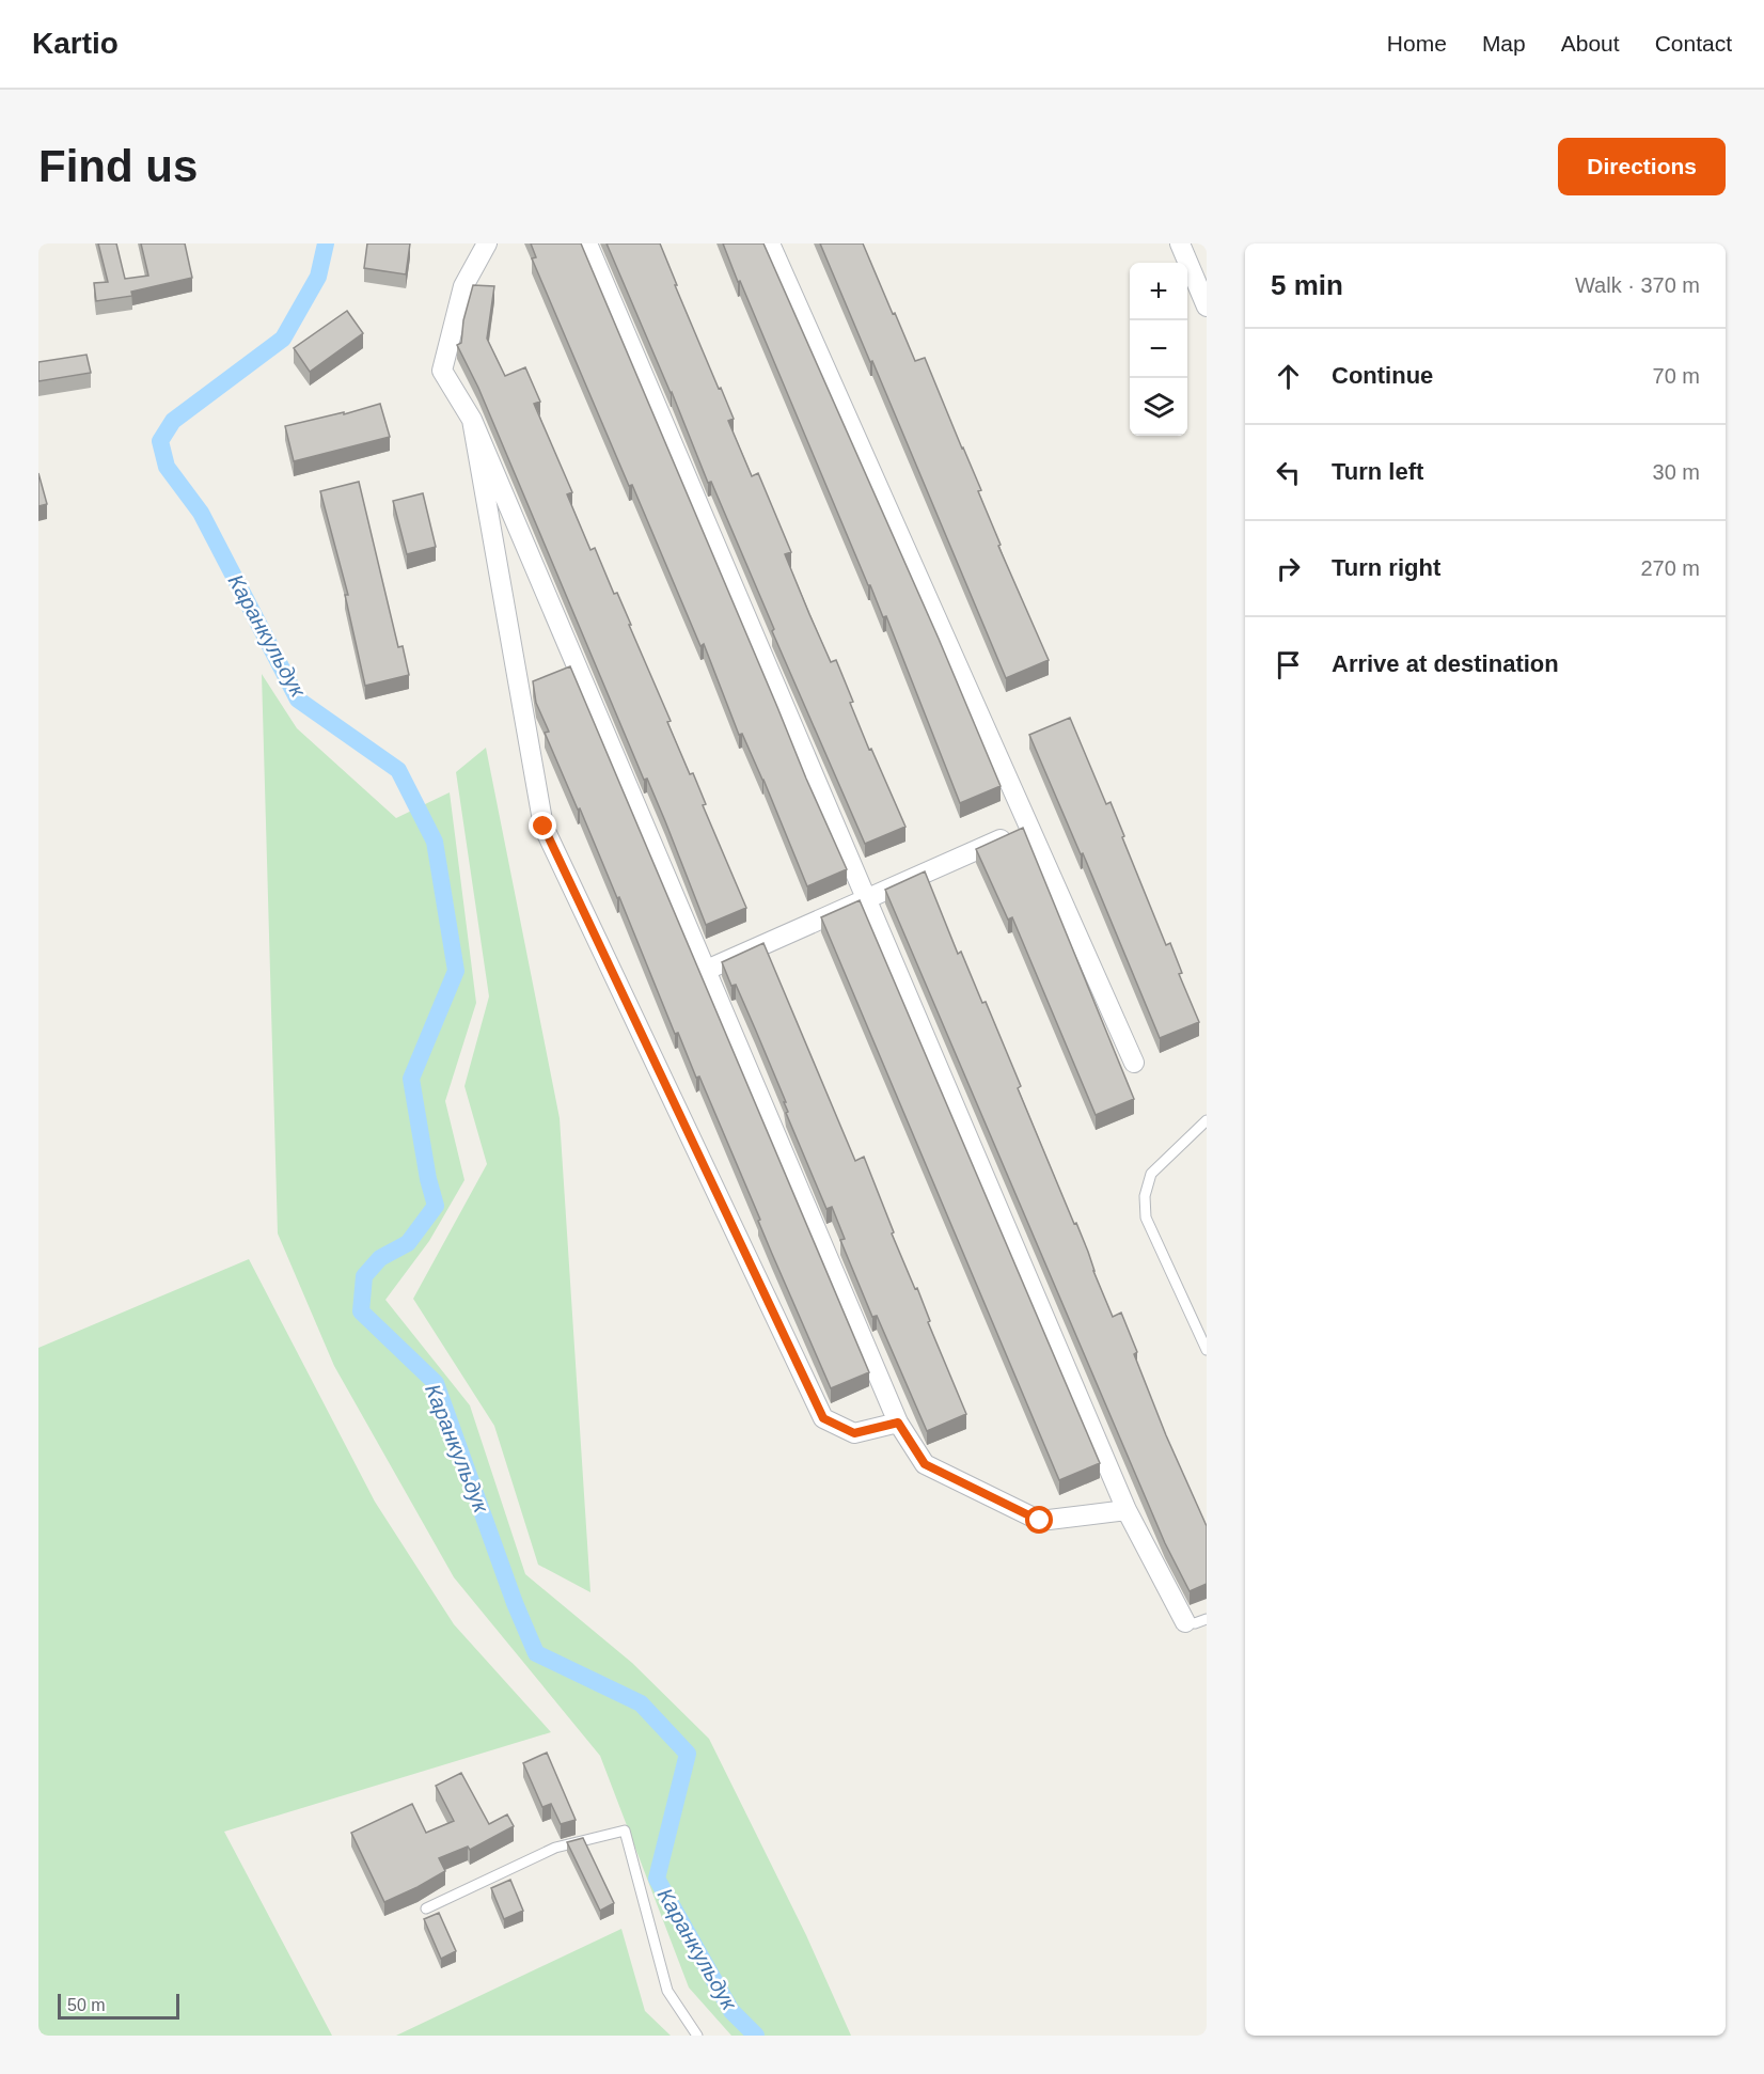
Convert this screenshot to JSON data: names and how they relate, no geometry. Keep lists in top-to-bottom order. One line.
{"water":["Каранкульдук"],"scale_bar":"50 m","page":{"header":"Kartio","nav":["Home","Map","About","Contact"],"buttons":"Directions","title":"Find us","heading":["5 min","Walk · 370 m"],"map_buttons":["+","−"],"list":[["Continue","70 m"],["Turn left","30 m"],["Turn right","270 m"],"Arrive at destination"],"scale":"50 m"}}
